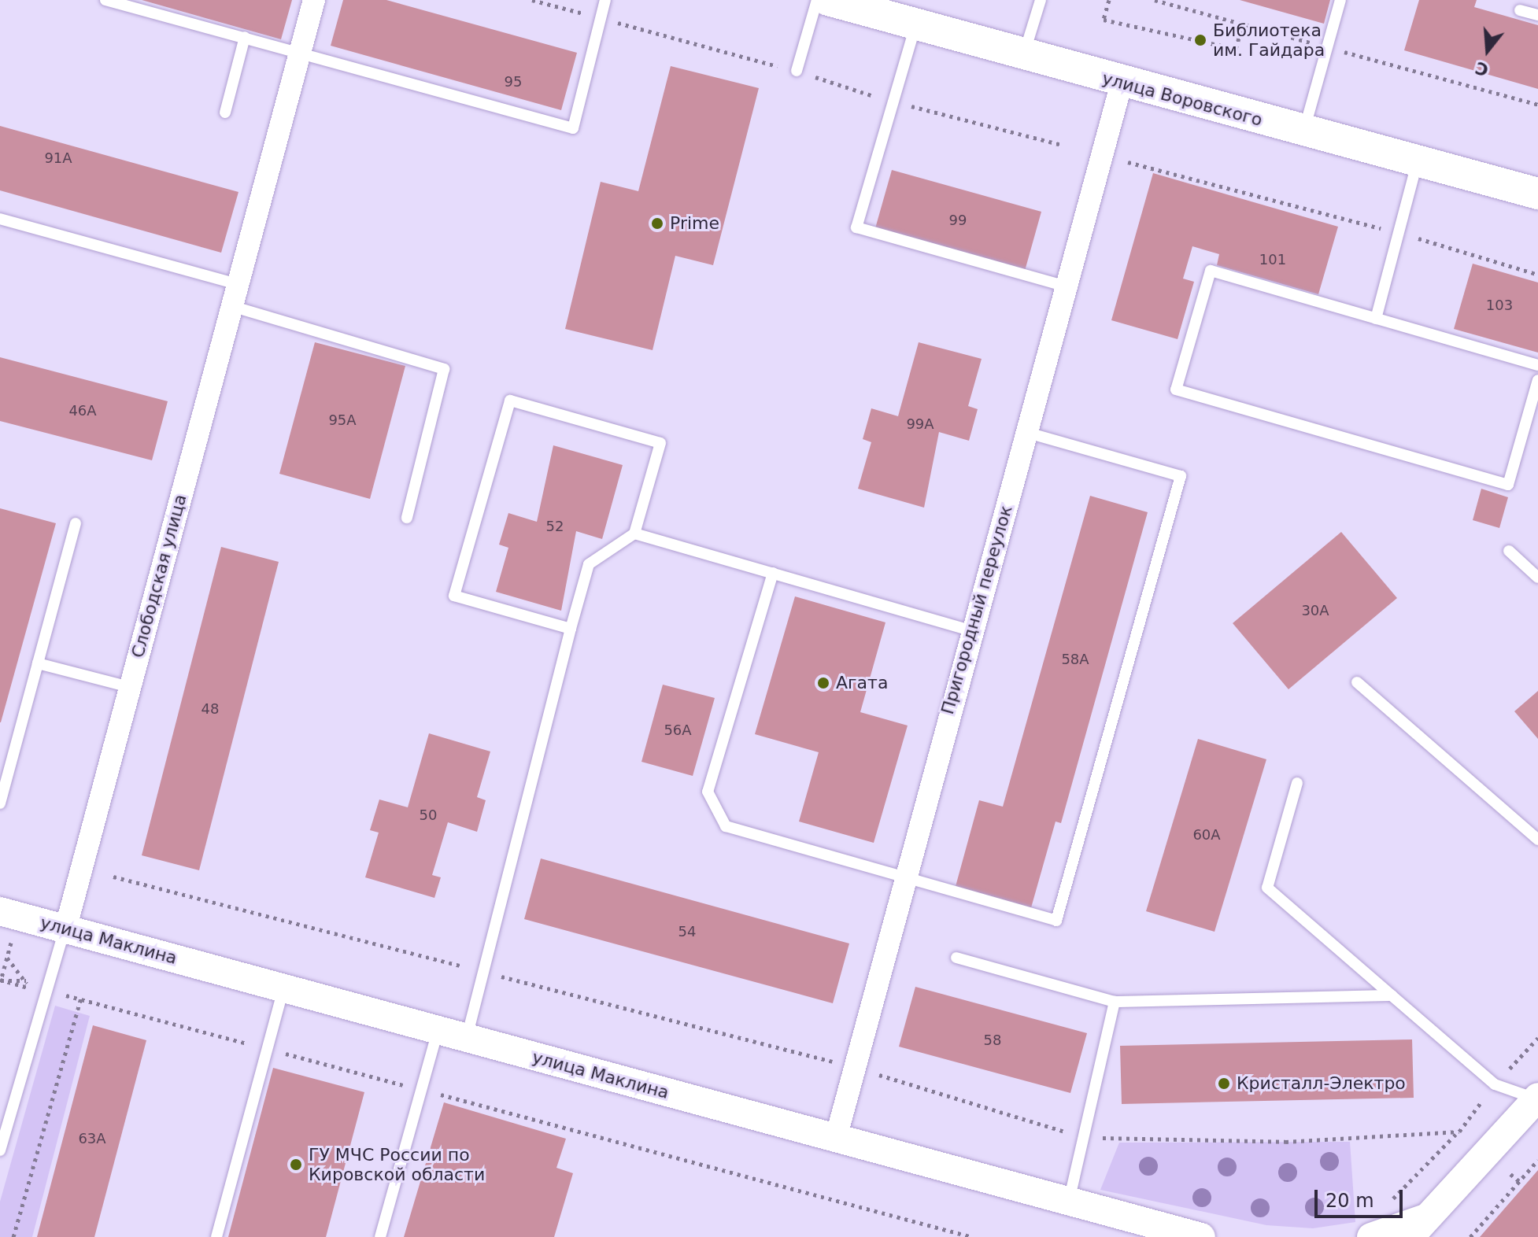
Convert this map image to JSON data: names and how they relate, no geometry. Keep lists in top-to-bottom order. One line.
{"streets":{"main road":["улица Воровского"],"street":["Слободская улица","Пригородный переулок","улица Маклина"]},"crossings":[["улица Воровского","Пригородный переулок"],["Слободская улица","улица Маклина"],["Пригородный переулок","улица Маклина"]],"places":["Библиотека им. Гайдара","Prime","Агата","Кристалл-Электро","ГУ МЧС России по Кировской области"],"house_numbers":["95","91А","99","101","103","46А","95А","99А","52","30А","58А","48","56А","50","60А","54","58","63А"],"scale_bar":"20 m","north":"bottom"}
